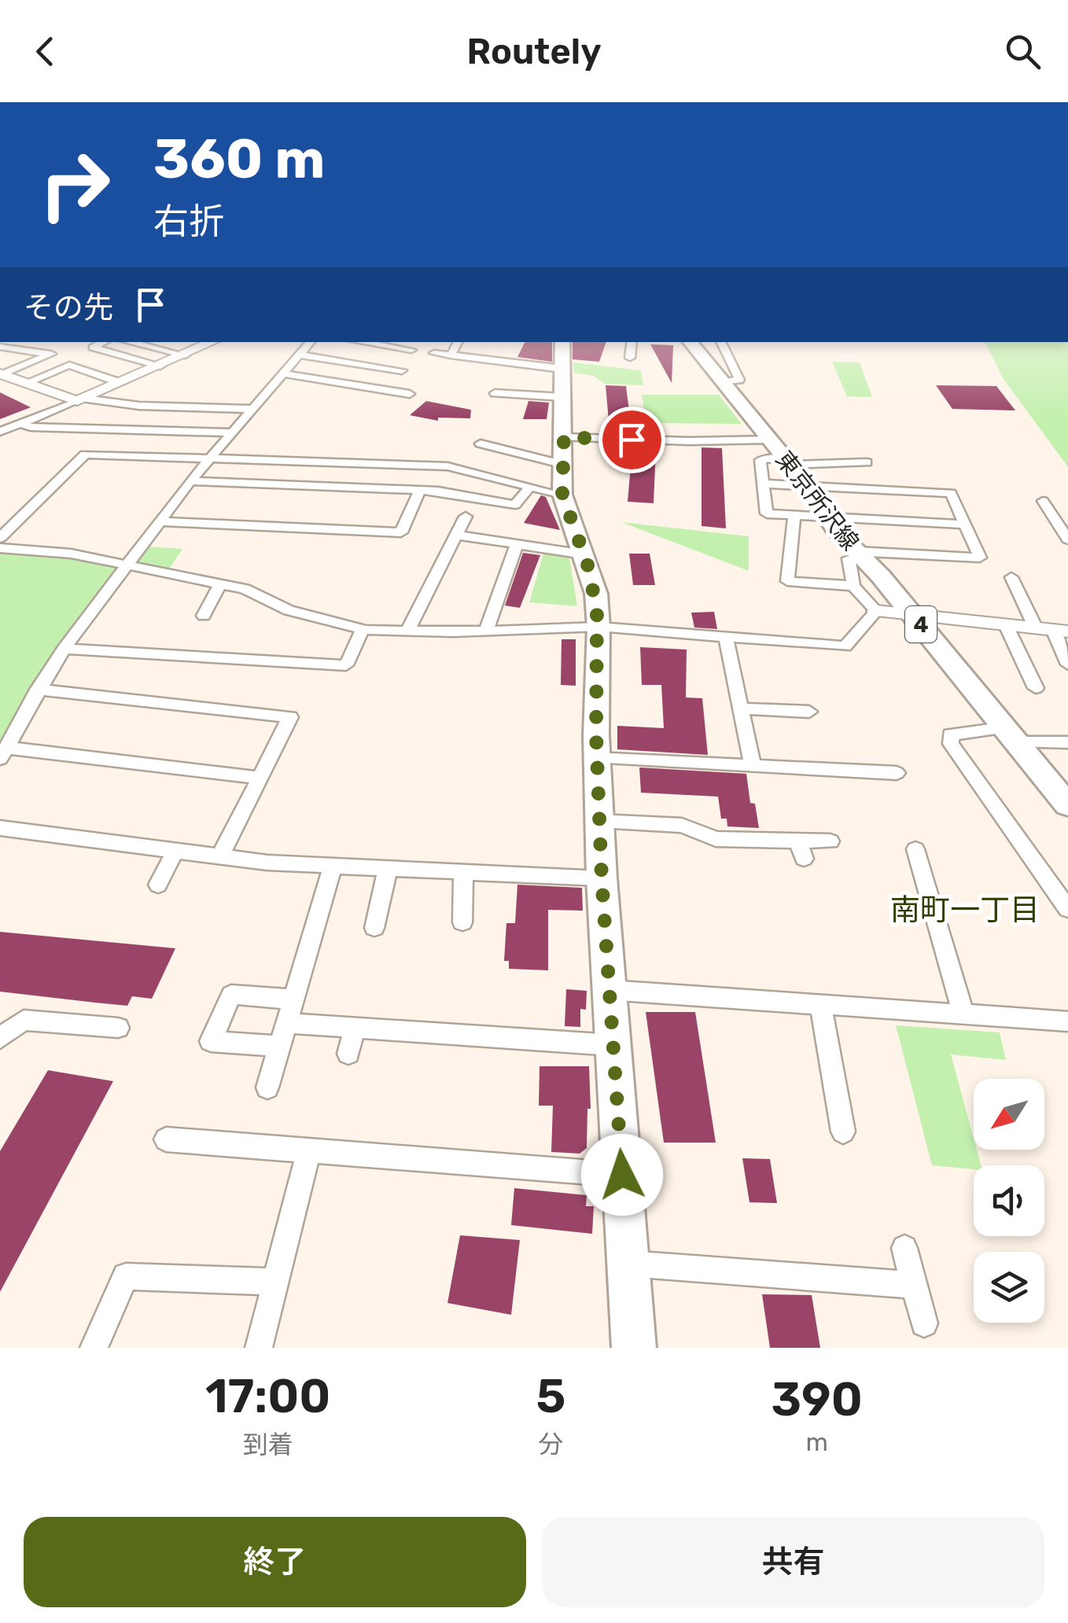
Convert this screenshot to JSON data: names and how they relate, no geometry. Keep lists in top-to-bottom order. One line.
{"streets":{"main road":["東京所沢線","4"]},"districts":["南町一丁目"],"north":"bottom left","page":{"header":"Routely","turn":["360 m","右折"],"then":"その先","eta":["17:00","到着","5","分","390","m"],"buttons":["終了","共有"]}}
